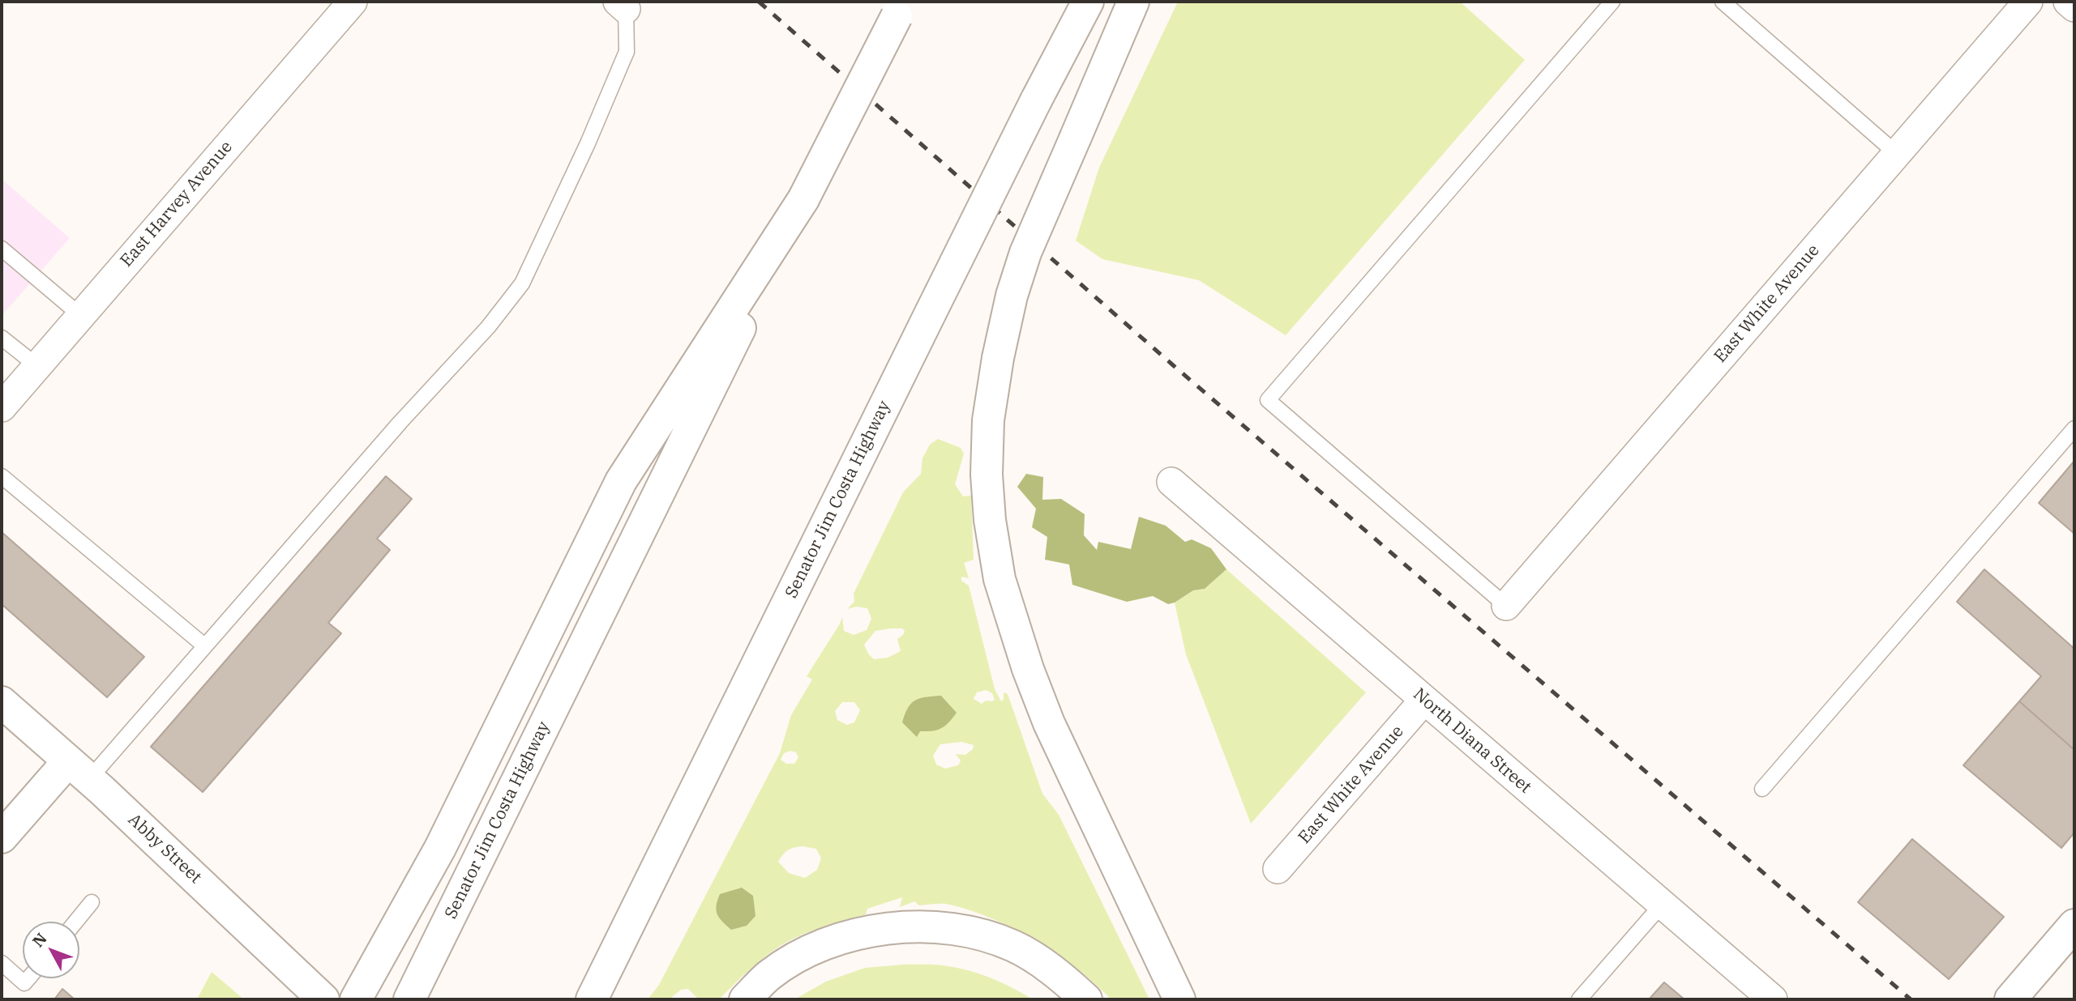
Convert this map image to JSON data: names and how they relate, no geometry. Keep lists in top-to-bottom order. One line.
{"streets":{"main road":["Senator Jim Costa Highway","Abby Street"],"street":["East Harvey Avenue","East White Avenue","North Diana Street"]},"crossings":[["East White Avenue","North Diana Street"]],"north":"top left"}
